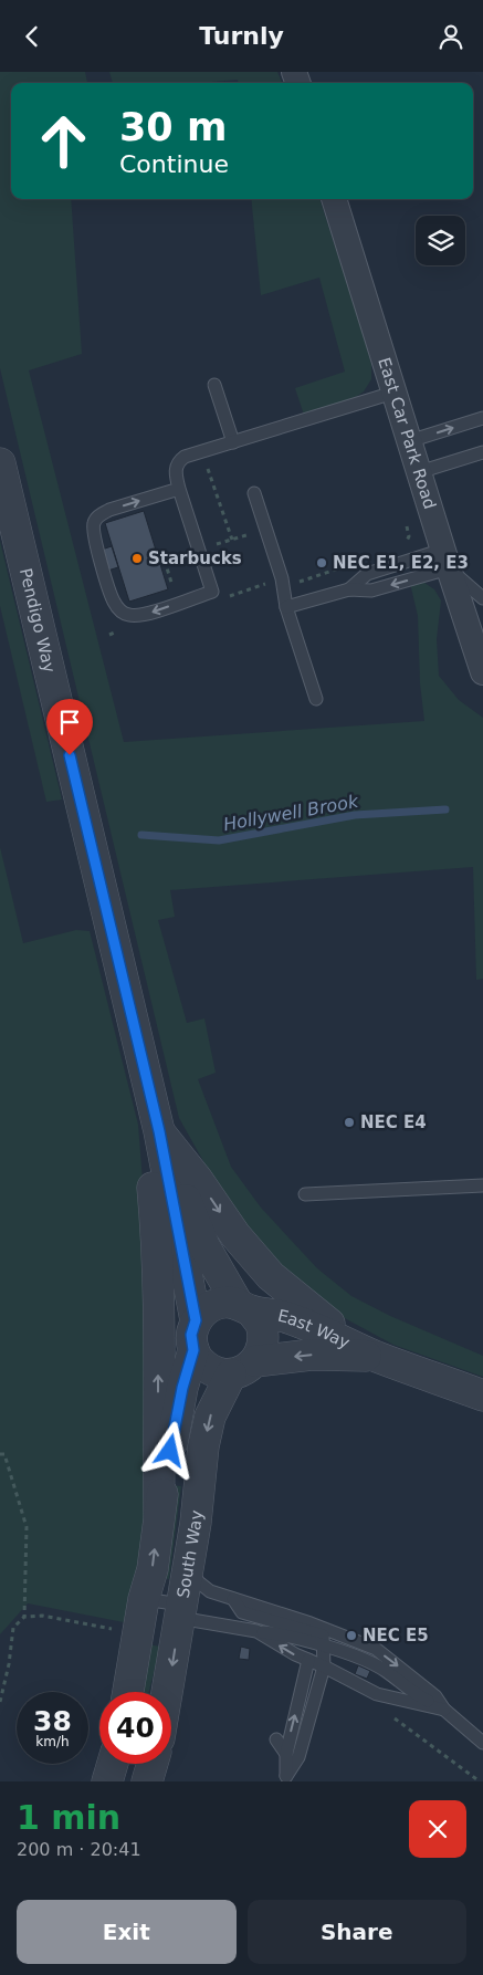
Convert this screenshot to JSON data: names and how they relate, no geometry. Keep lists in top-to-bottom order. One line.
{"streets":{"street":["East Car Park Road","Pendigo Way","East Way","South Way"]},"crossings":[["Pendigo Way","East Way"],["Pendigo Way","South Way"],["East Way","South Way"]],"water":["Hollywell Brook"],"places":["Starbucks","NEC E1, E2, E3","NEC E4","NEC E5"],"page":{"header":"Turnly","turn":["30 m","Continue"],"speed":"38 km/h","limit":"40","heading":["1 min","200 m · 20:41"],"buttons":["Exit","Share"]}}
